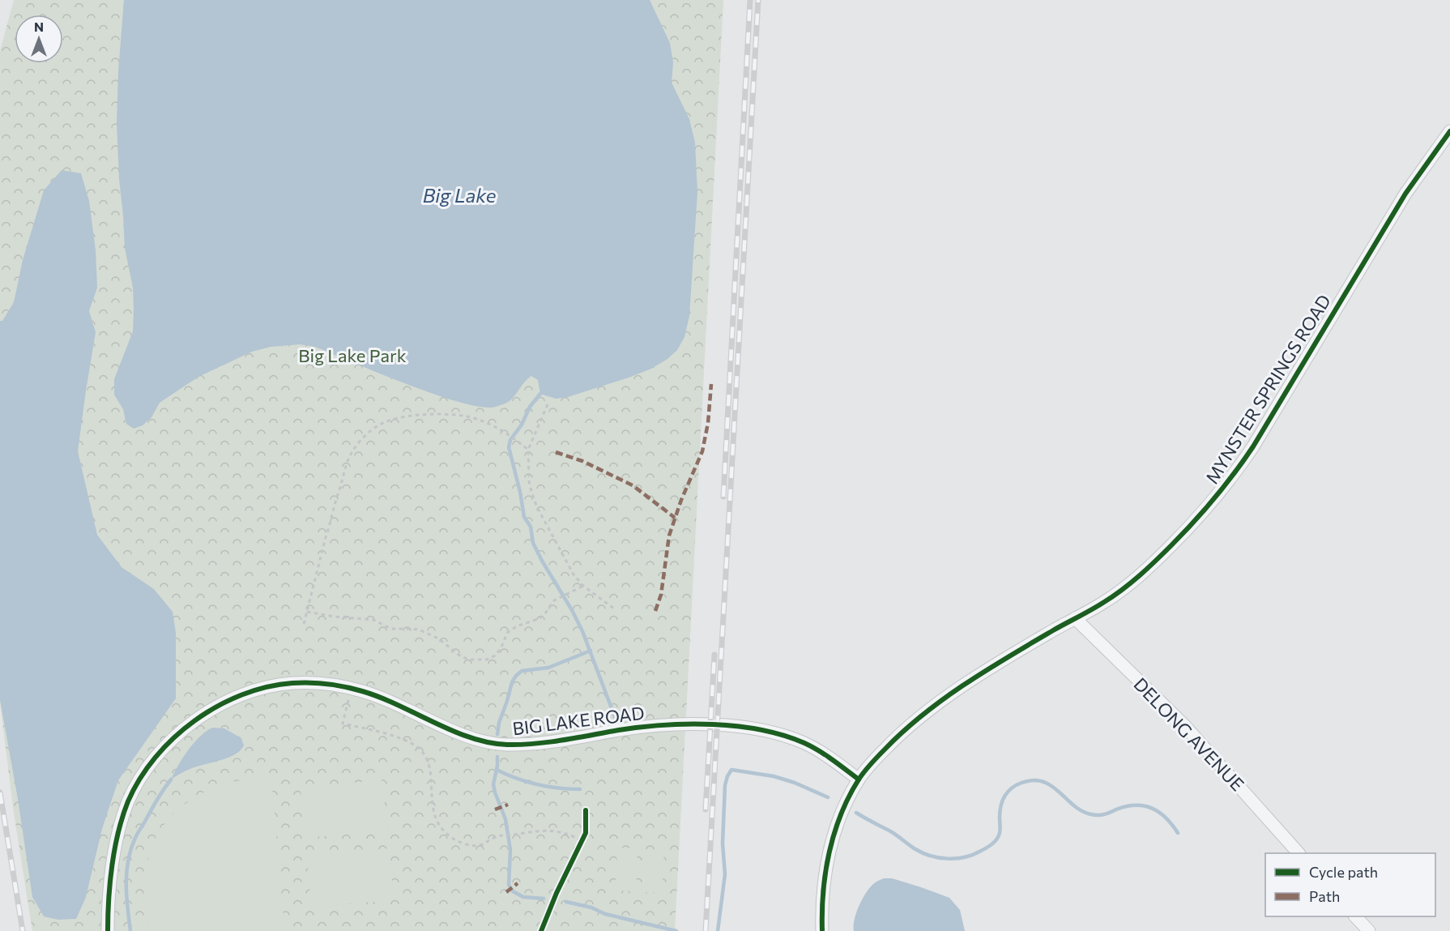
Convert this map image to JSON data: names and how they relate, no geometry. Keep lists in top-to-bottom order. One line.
{"streets":{"street":["MYNSTER SPRINGS ROAD","BIG LAKE ROAD","DELONG AVENUE"]},"crossings":[["MYNSTER SPRINGS ROAD","BIG LAKE ROAD"],["MYNSTER SPRINGS ROAD","DELONG AVENUE"]],"water":["Big Lake"],"parks":["Big Lake Park"],"legend":["Cycle path","Path"],"north":"top"}
